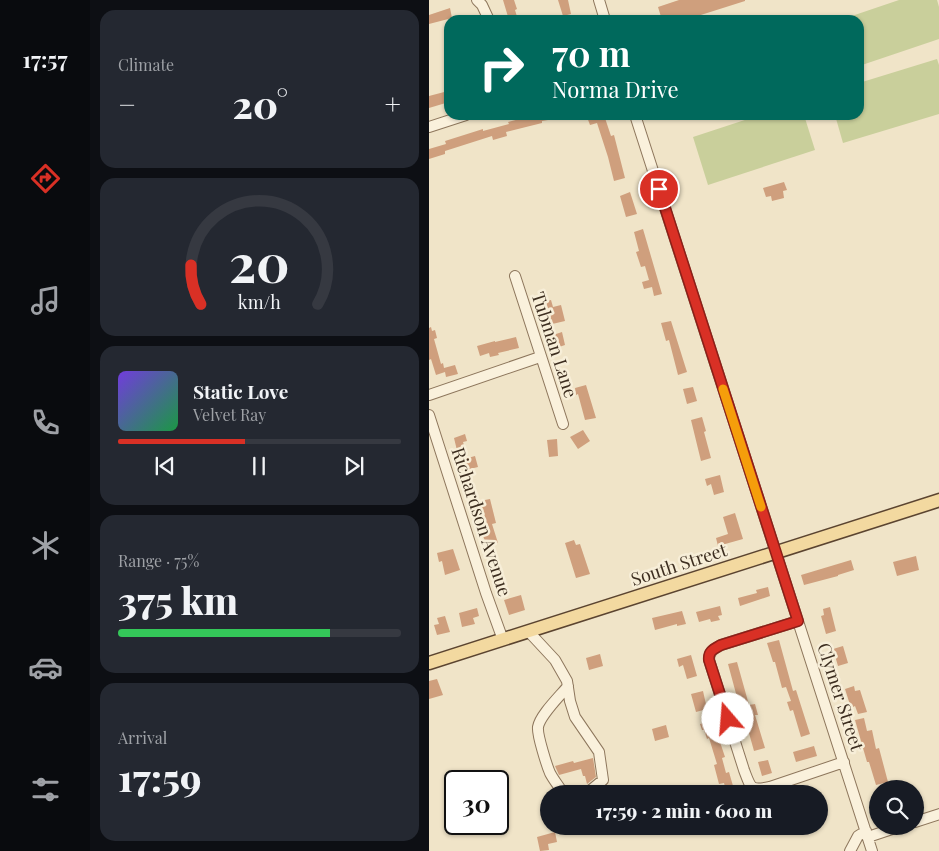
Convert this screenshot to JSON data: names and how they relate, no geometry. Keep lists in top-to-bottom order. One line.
{"streets":{"main road":["South Street"],"street":["Tubman Lane","Richardson Avenue","Clymer Street"]},"crossings":[["Richardson Avenue","South Street"],["South Street","Clymer Street"]],"page":{"tabs":"17:57","tile":["Climate",["Range · 75%","375 km"],["Arrival","17:59"]],"turn":["70 m","Norma Drive"],"heat":["−","20°","+"],"song":["Static Love","Velvet Ray"],"limit":"30","trip":"17:59 · 2 min · 600 m","gauge":["20","km/h"]}}
